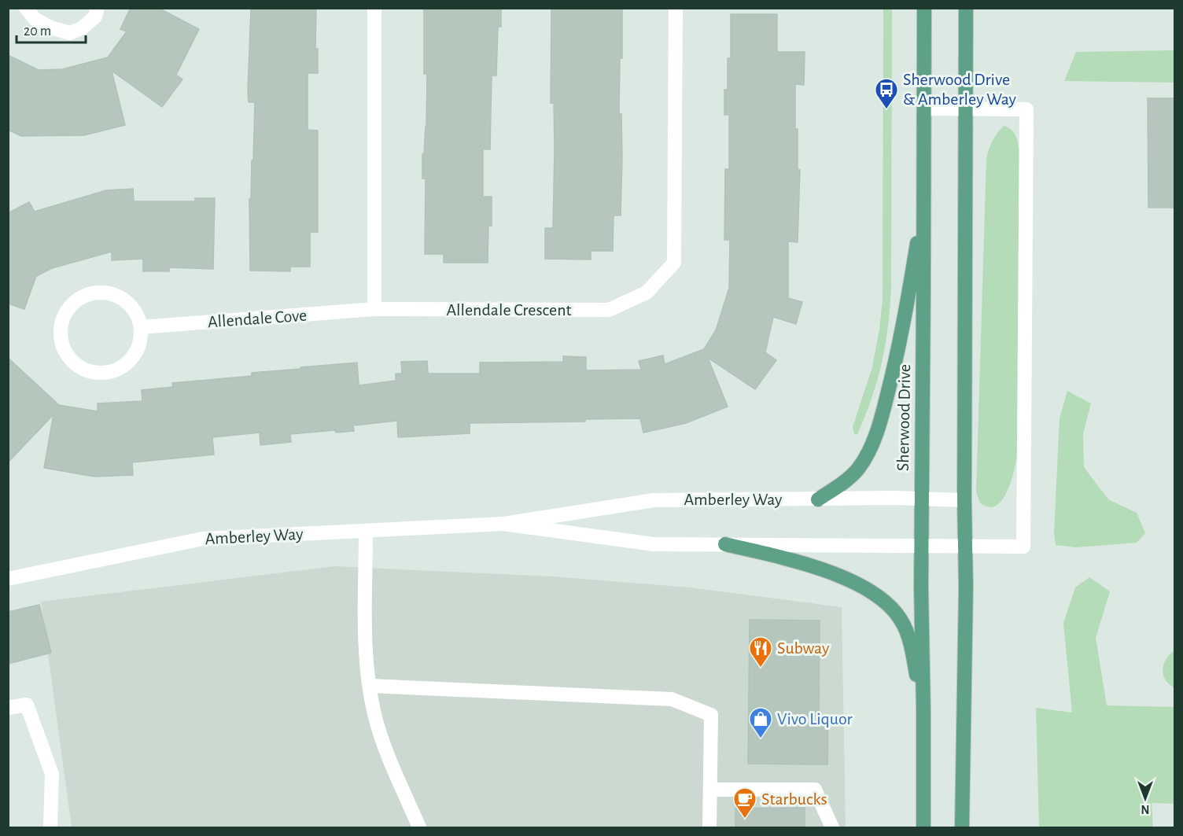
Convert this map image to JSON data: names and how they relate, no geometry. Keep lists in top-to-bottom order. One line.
{"streets":{"main road":["Sherwood Drive"],"street":["Allendale Crescent","Allendale Cove","Amberley Way"]},"crossings":[["Allendale Crescent","Allendale Cove"],["Sherwood Drive","Amberley Way"]],"places":{"bus stop":["Sherwood Drive & Amberley Way"],"restaurant":["Subway"],"shop":["Vivo Liquor"],"cafe":["Starbucks"]},"scale_bar":"20 m","north":"bottom"}
